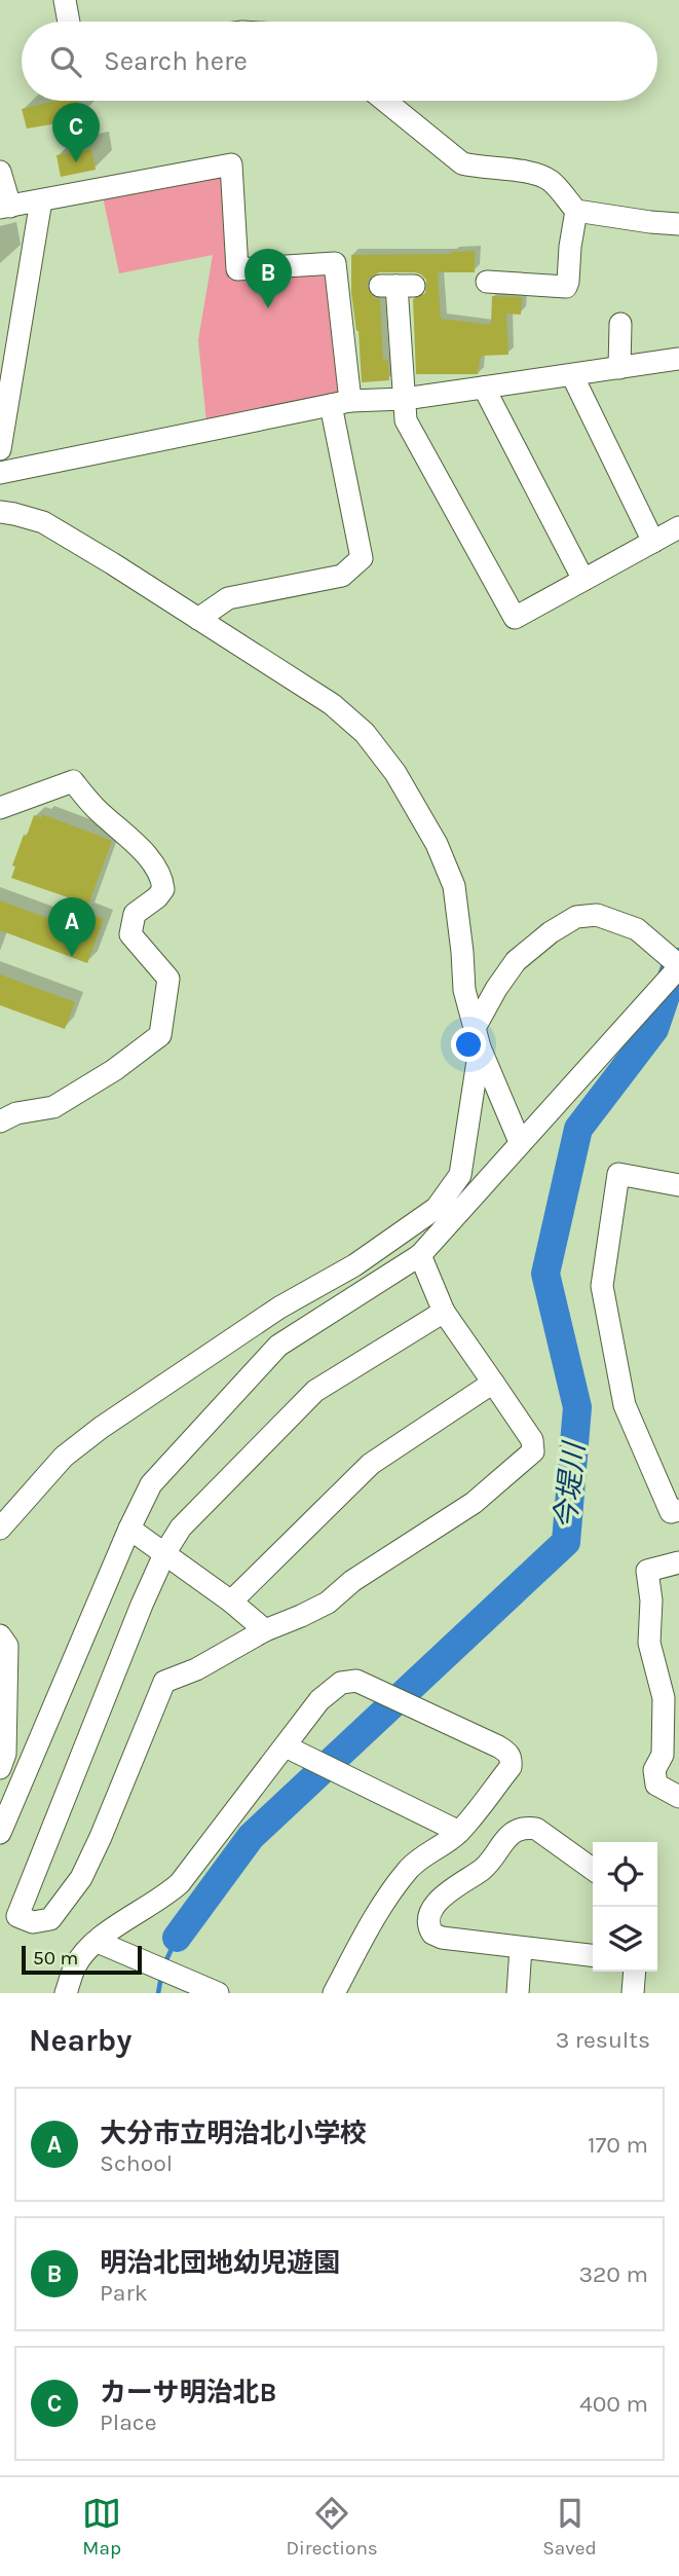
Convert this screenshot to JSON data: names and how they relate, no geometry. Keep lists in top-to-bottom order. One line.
{"water":["今堤川"],"scale_bar":"50 m","page":{"search":"Search here","pins":["C","B","A"],"scale":"50 m","heading":["Nearby","3 results"],"list":[{"mark":"A","name":"大分市立明治北小学校","note":"School","value":"170 m"},{"mark":"B","name":"明治北団地幼児遊園","note":"Park","value":"320 m"},{"mark":"C","name":"カーサ明治北B","note":"Place","value":"400 m"}],"nav":["Map","Directions","Saved"]}}
